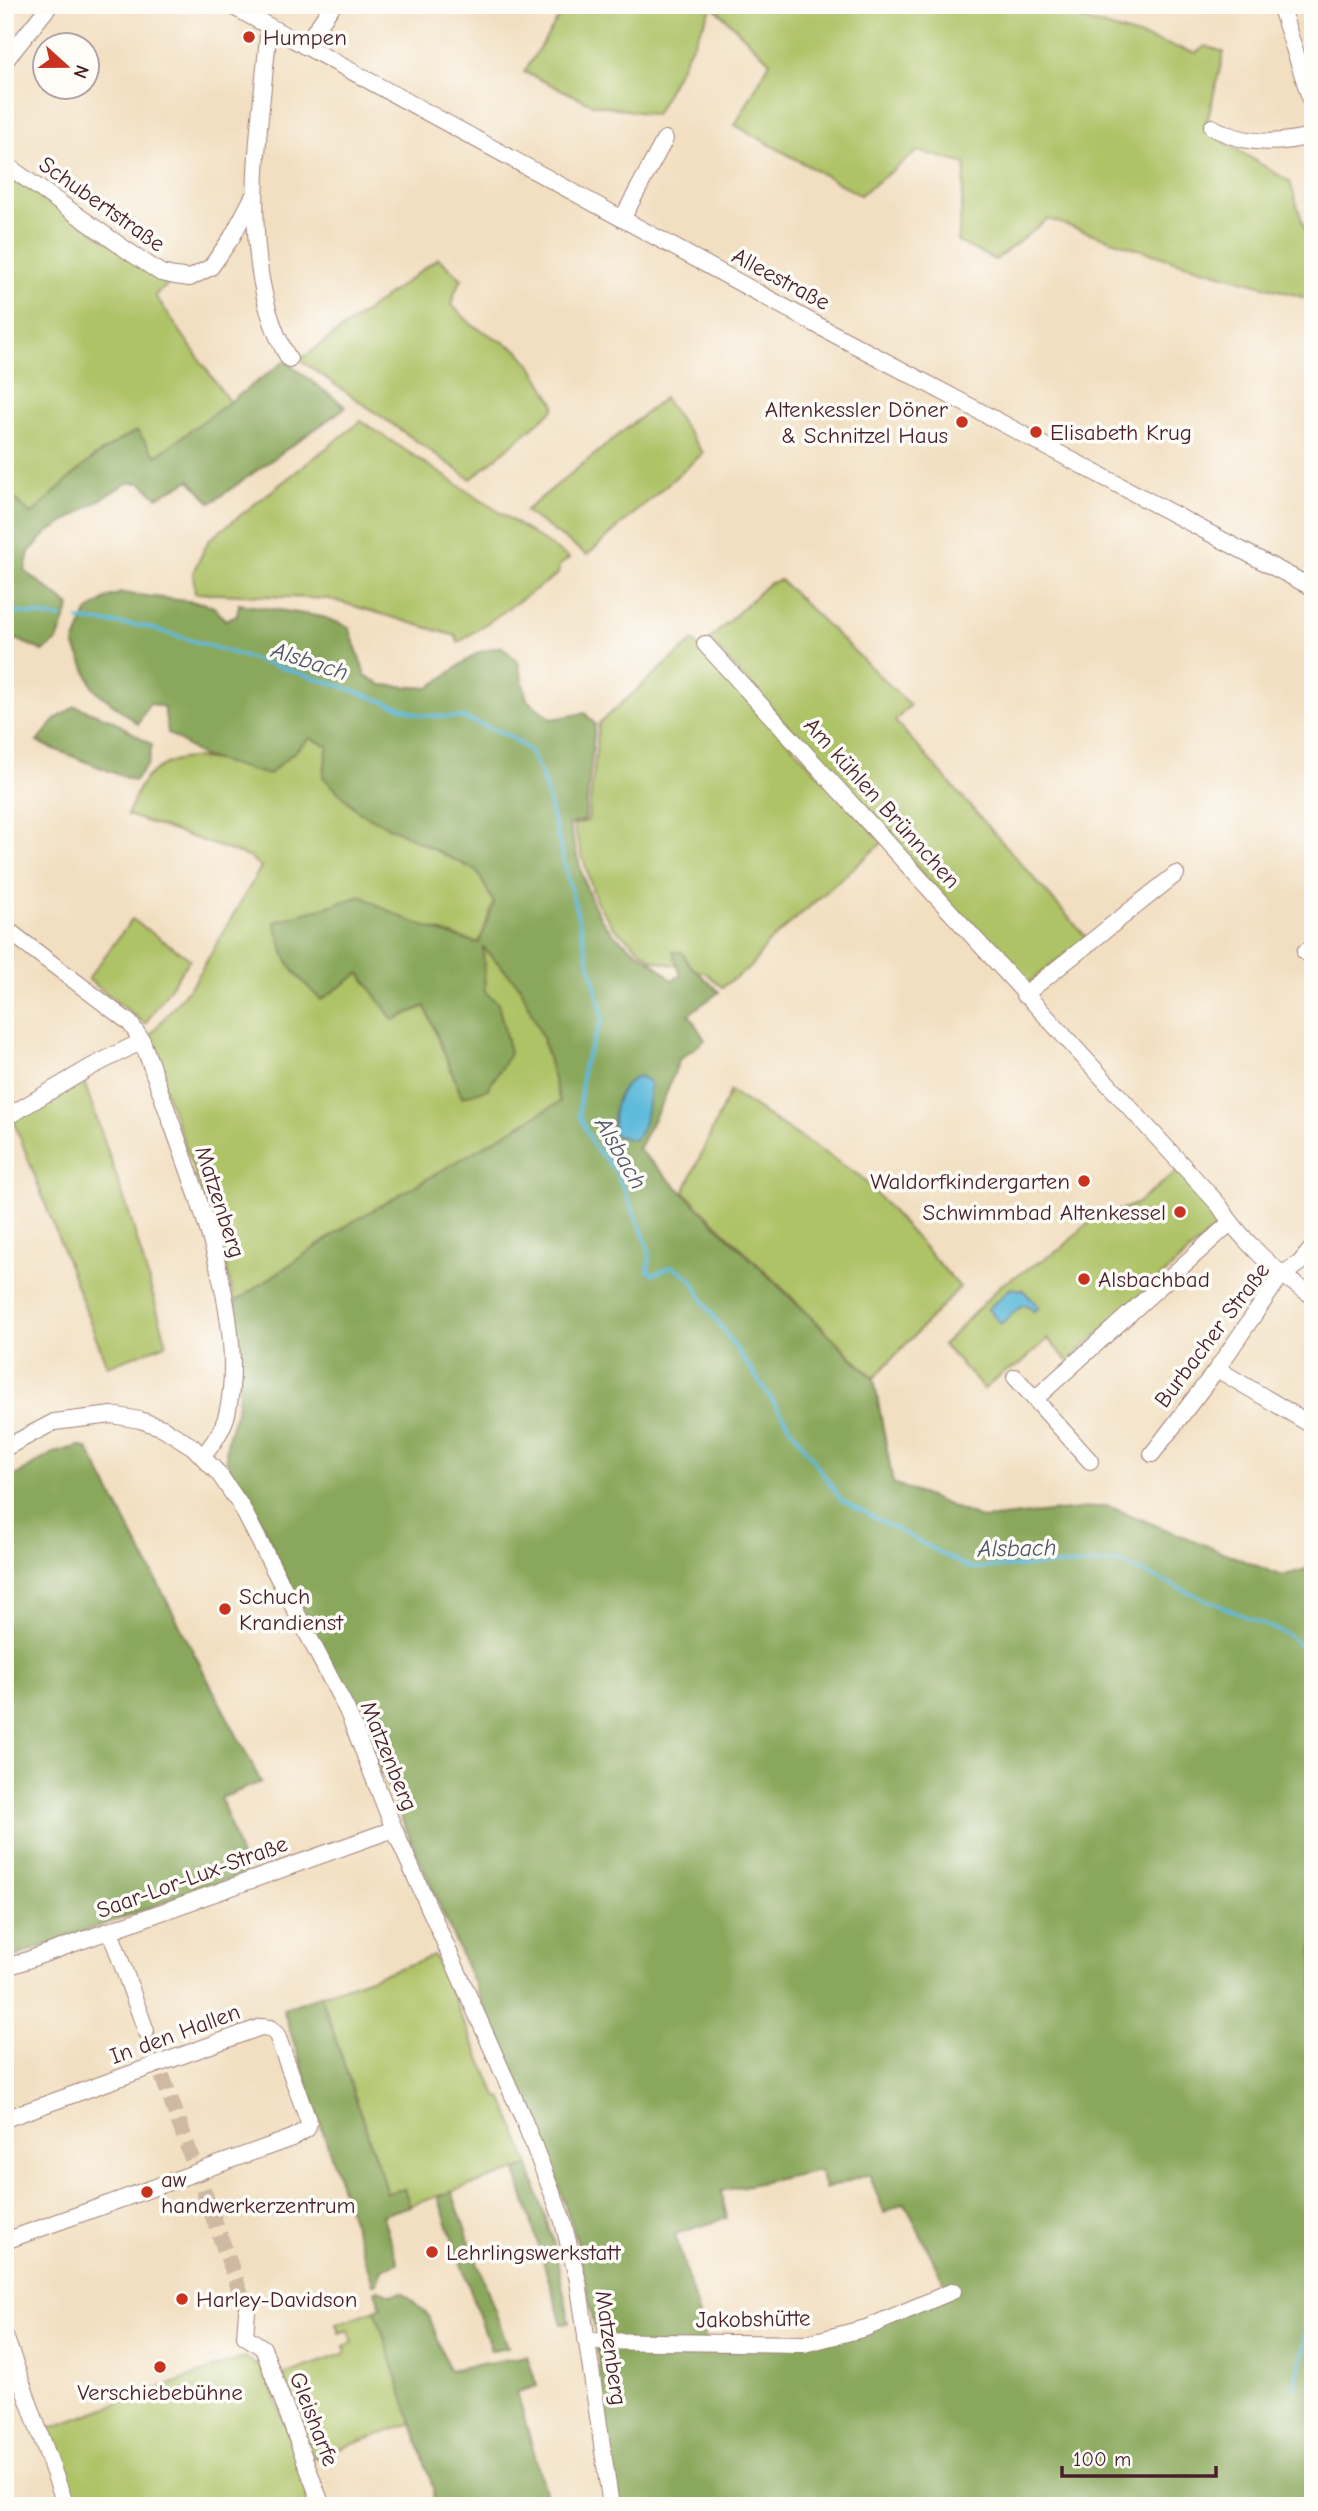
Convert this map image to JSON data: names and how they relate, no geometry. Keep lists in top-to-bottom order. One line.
{"streets":{"street":["Schubertstraße","Alleestraße","Am kühlen Brünnchen","Matzenberg","Burbacher Straße","Saar-Lor-Lux-Straße","In den Hallen","Jakobshütte","Gleisharfe"]},"crossings":[["Schubertstraße","Alleestraße"],["Am kühlen Brünnchen","Burbacher Straße"],["Matzenberg","Saar-Lor-Lux-Straße"],["Matzenberg","Jakobshütte"],["Saar-Lor-Lux-Straße","In den Hallen"]],"water":["Alsbach"],"places":["Humpen","Altenkessler Döner & Schnitzel Haus","Elisabeth Krug","Waldorfkindergarten","Schwimmbad Altenkessel","Alsbachbad","Schuch Krandienst","aw handwerkerzentrum","Lehrlingswerkstatt","Harley-Davidson","Verschiebebühne"],"scale_bar":"100 m","north":"right"}
